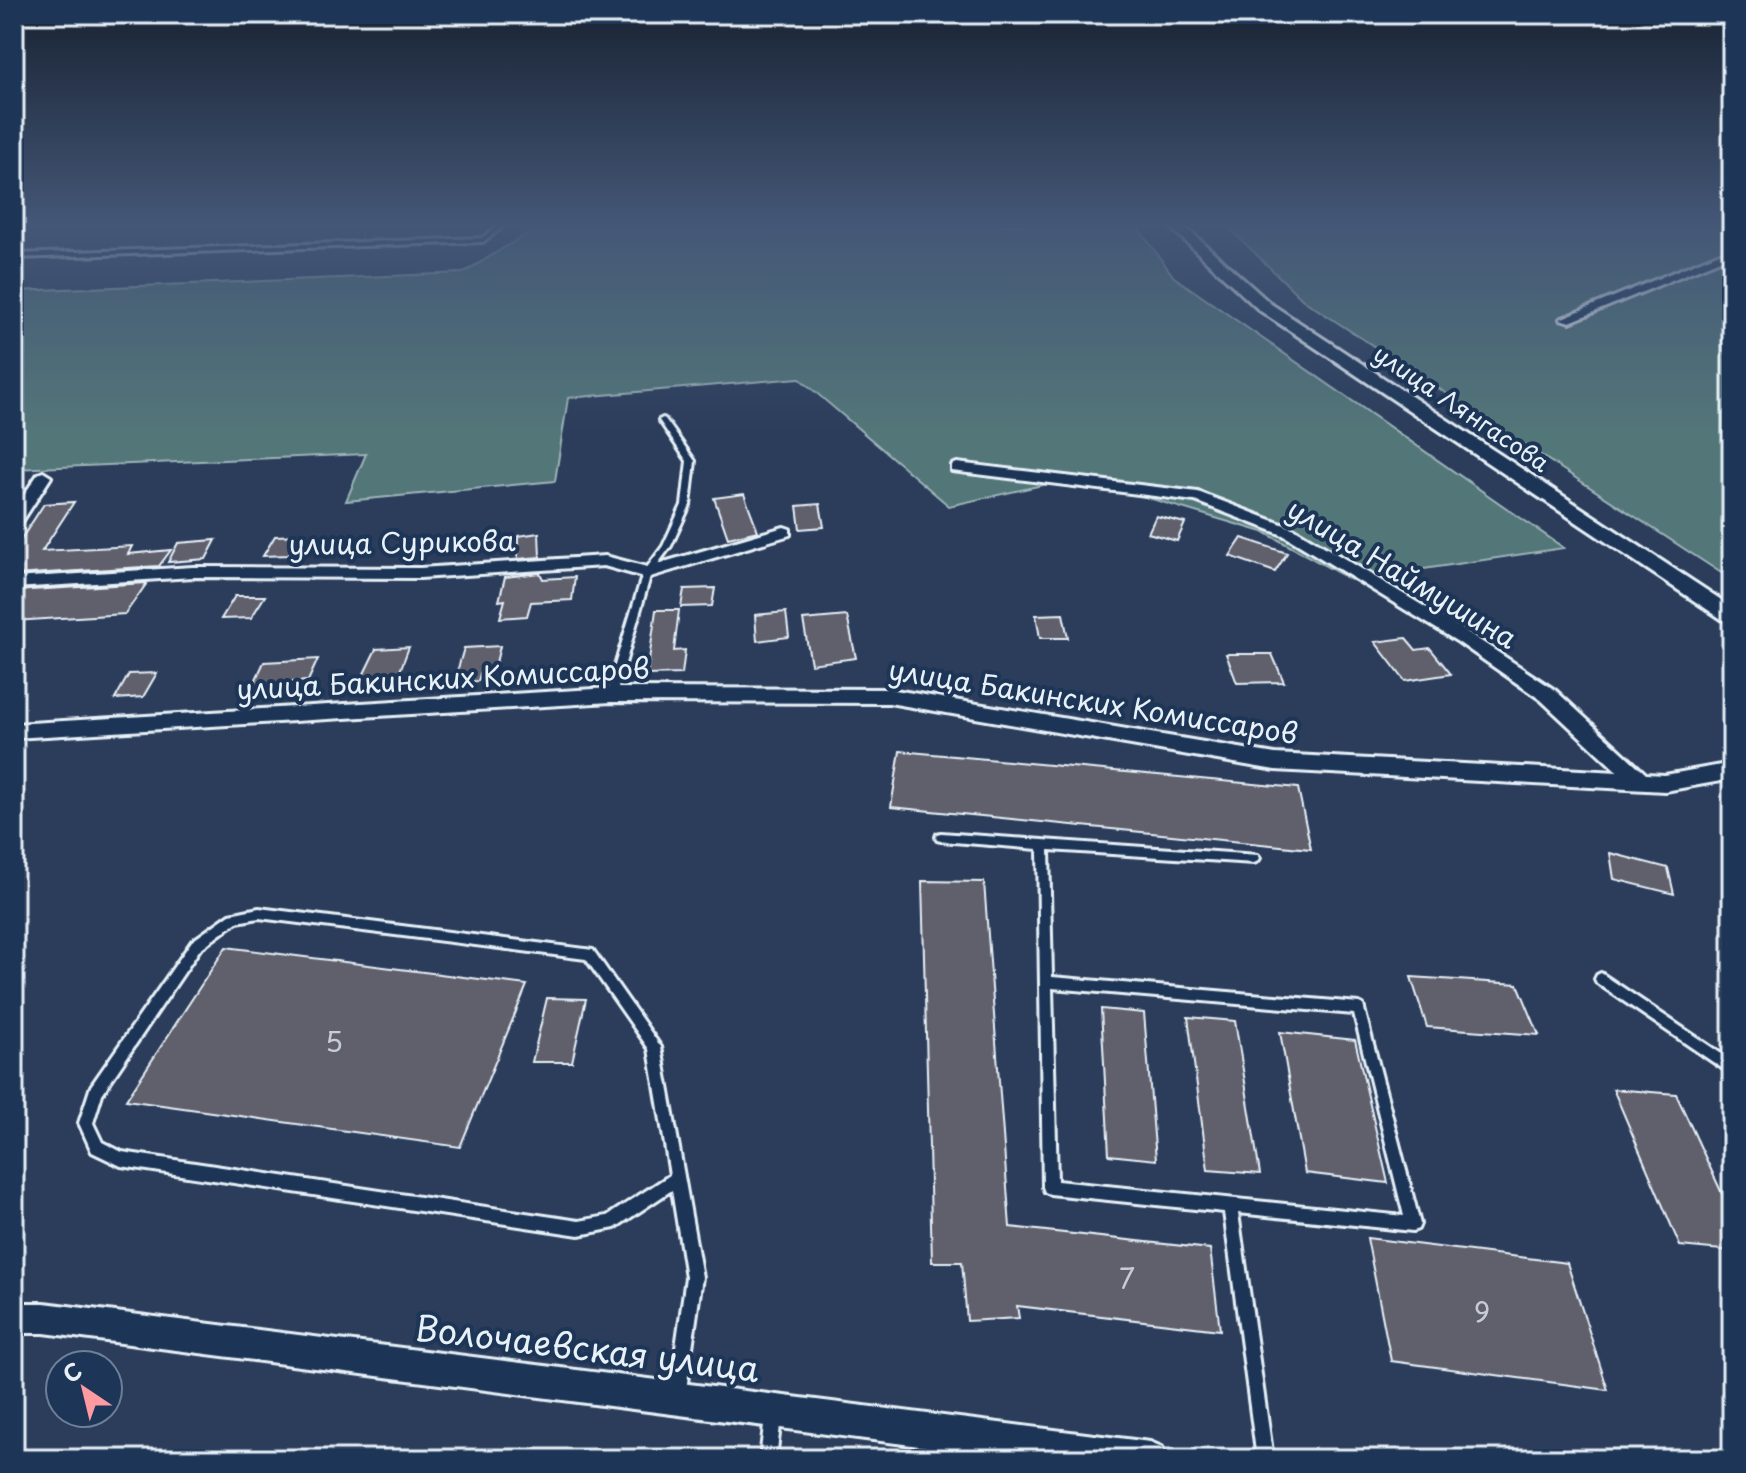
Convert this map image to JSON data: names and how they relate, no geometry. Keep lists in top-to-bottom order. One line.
{"streets":{"main road":["улица Лянгасова"],"street":["улица Сурикова","улица Наймушина","улица Бакинских Комиссаров","Волочаевская улица"]},"crossings":[["улица Наймушина","улица Бакинских Комиссаров"]],"house_numbers":["5","7","9"],"north":"top left"}
